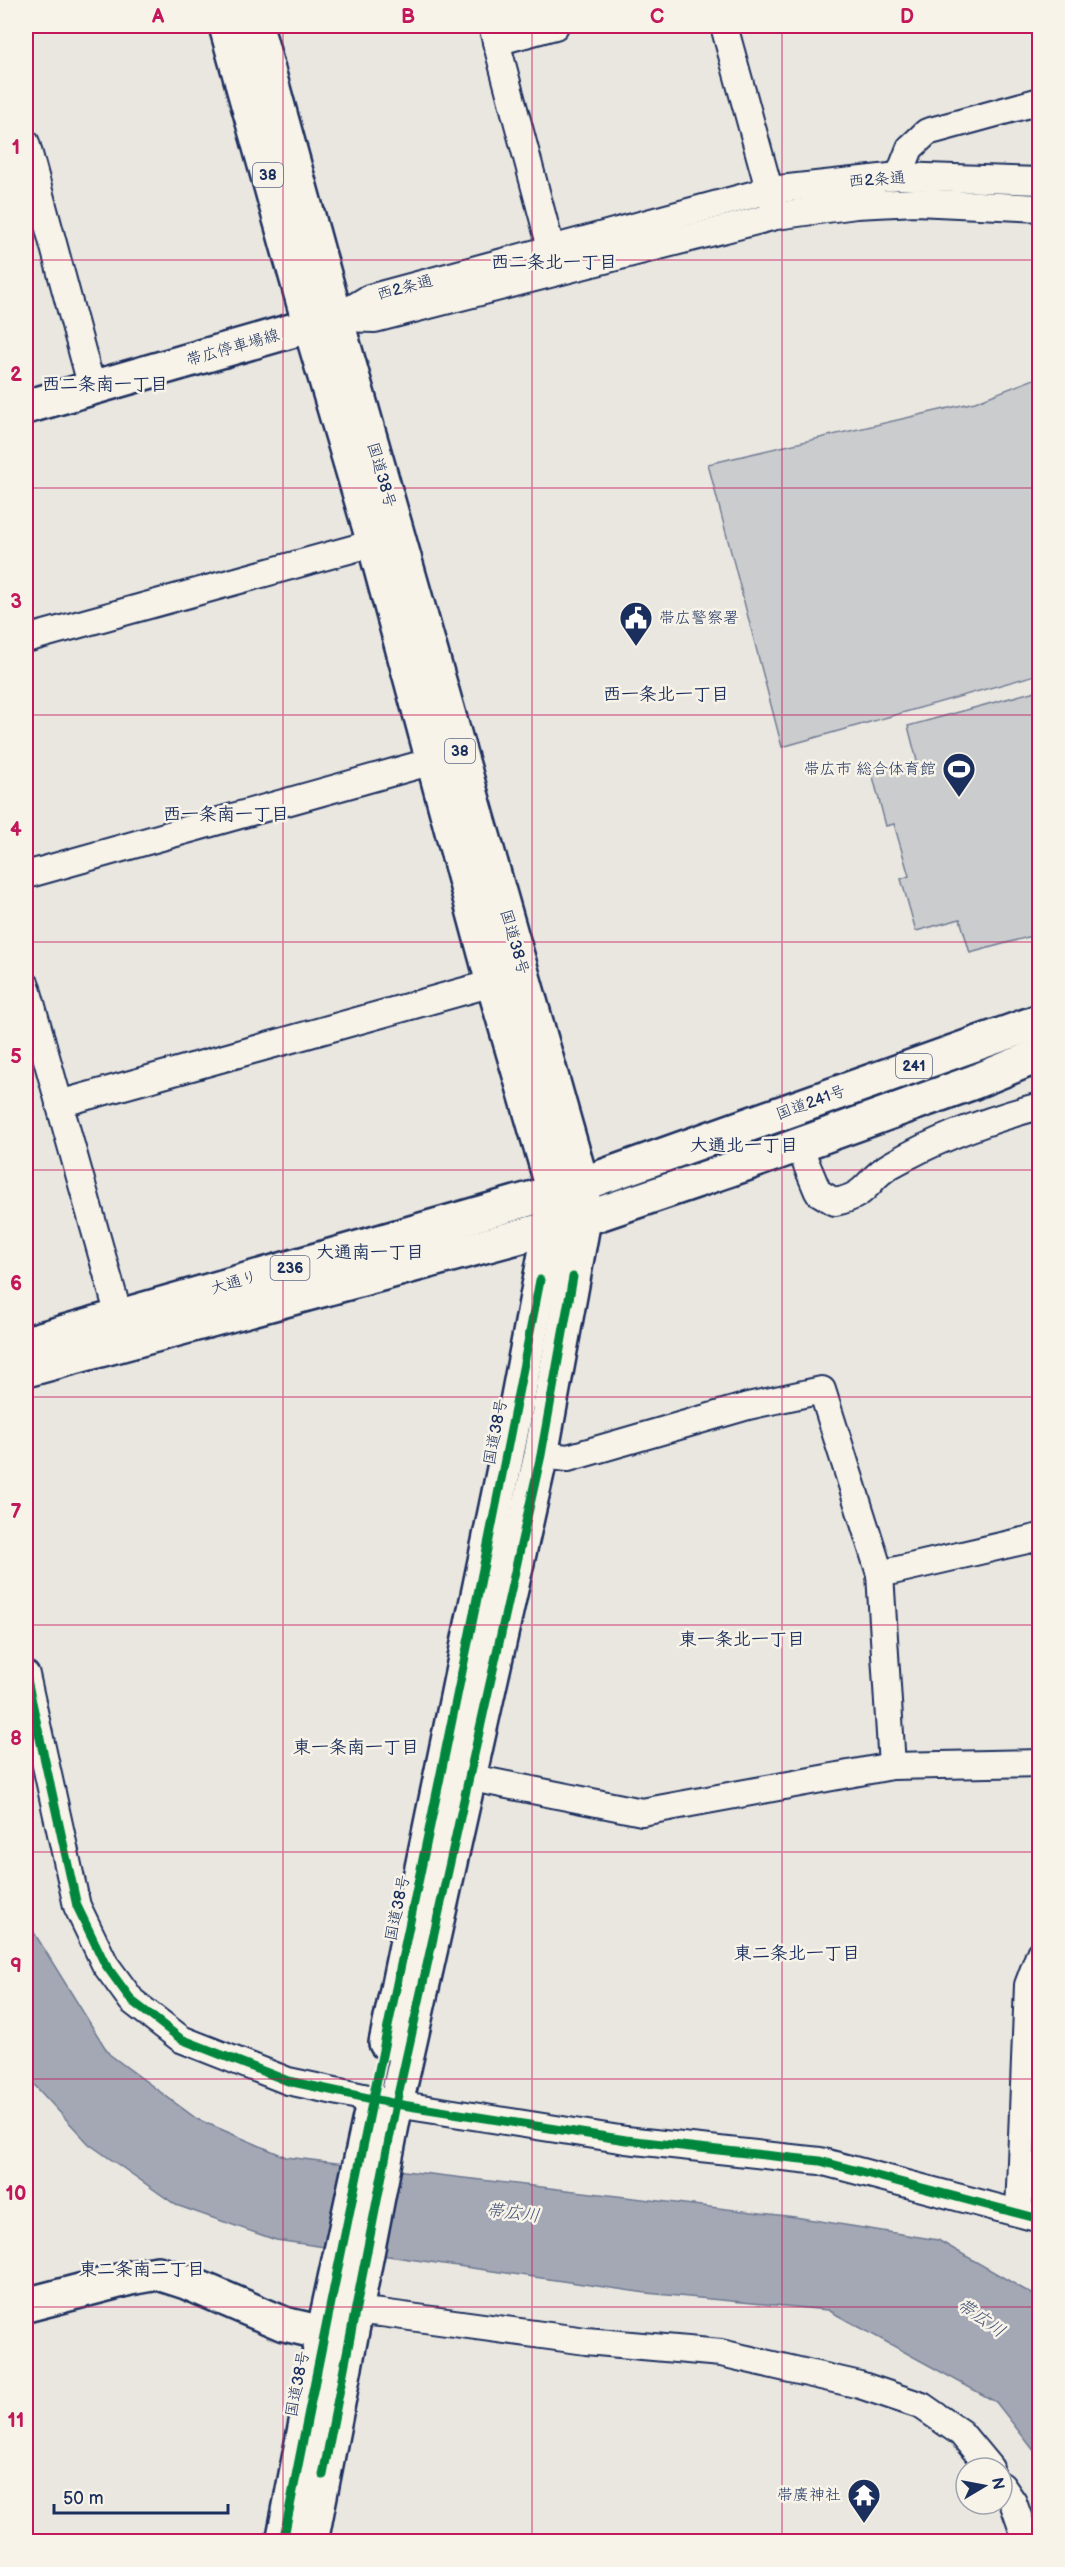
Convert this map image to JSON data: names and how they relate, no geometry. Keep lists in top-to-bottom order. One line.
{"streets":{"main road":["38","帯広停車場線","国道38号","241","国道241号","236","大通り"],"street":["西2条通"]},"crossings":[["西2条通","帯広停車場線"],["西2条通","国道38号"],["帯広停車場線","国道38号"],["国道38号","国道241号"],["国道38号","大通り"],["国道241号","大通り"]],"districts":["西二条北一丁目","西二条南一丁目","西一条北一丁目","西一条南一丁目","大通北一丁目","大通南一丁目","東一条北一丁目","東一条南一丁目","東二条北一丁目","東二条南二丁目"],"water":["帯広川"],"places":{"public building":["帯広警察署"],"sports":["帯広市 総合体育館"],"temple":["帯廣神社"]},"scale_bar":"50 m","north":"right","grid":{"columns":["A","B","C","D"],"rows":["1","2","3","4","5","6","7","8","9","10","11"]}}
